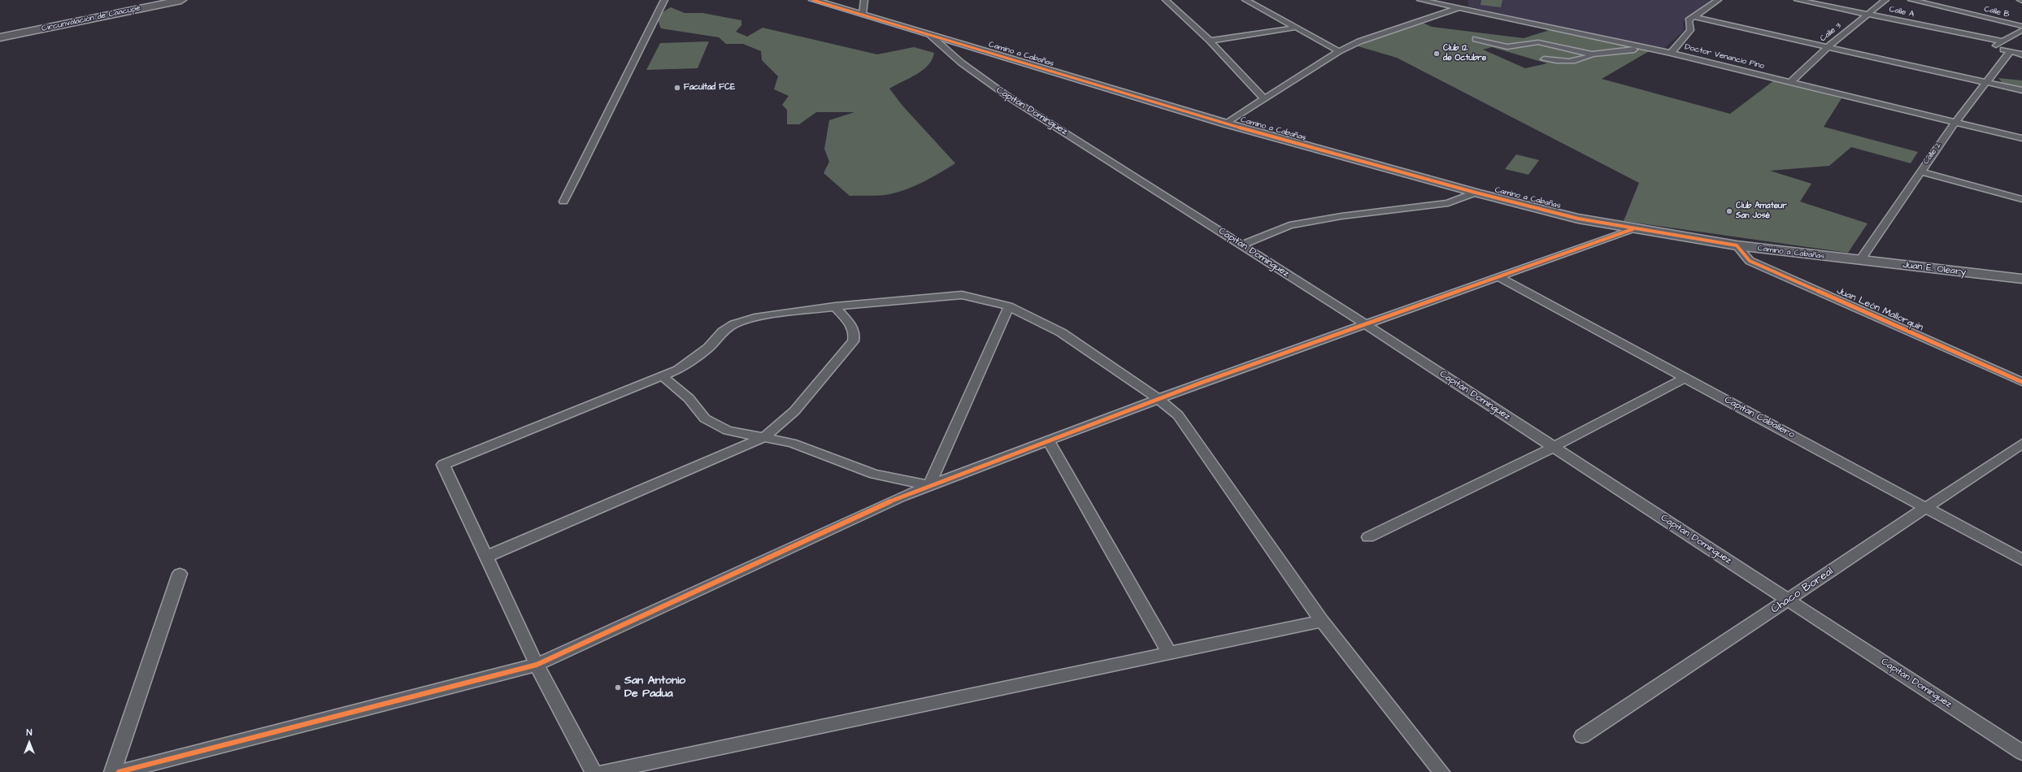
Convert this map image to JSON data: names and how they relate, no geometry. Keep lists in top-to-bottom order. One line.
{"streets":{"highway":["Circunvalación de Caacupé"],"street":["Calle A","Calle B","Calle 3","Camino a Cabañas","Doctor Venancio Pino","Capitán Dominguez","Calle 2","Juan E. Oleary","Juan León Mallorquín","Capitan Caballero","Chaco Boreal"]},"crossings":[["Calle A","Calle 3"],["Calle 3","Doctor Venancio Pino"],["Camino a Cabañas","Capitán Dominguez"],["Camino a Cabañas","Juan E. Oleary"],["Camino a Cabañas","Juan León Mallorquín"],["Doctor Venancio Pino","Calle 2"],["Capitán Dominguez","Chaco Boreal"],["Calle 2","Juan E. Oleary"],["Capitan Caballero","Chaco Boreal"]],"places":["Club 12 de Octubre","Facultad FCE","Club Amateur San José","San Antonio De Padua"],"north":"top"}
